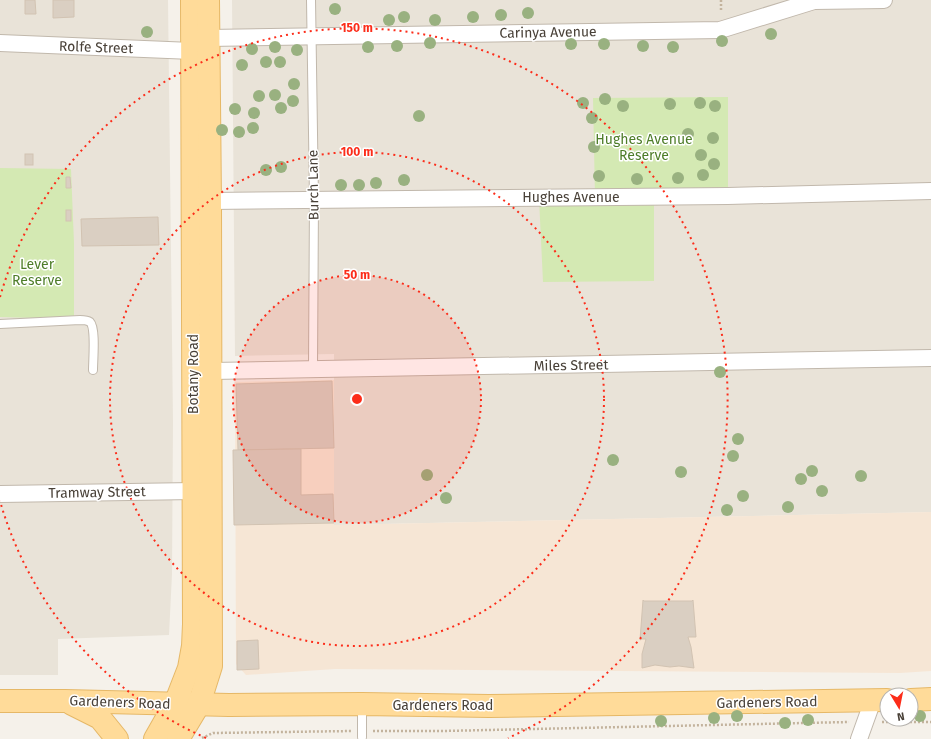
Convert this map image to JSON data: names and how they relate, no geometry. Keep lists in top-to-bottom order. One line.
{"streets":{"main road":["Botany Road","Gardeners Road"],"street":["Carinya Avenue","Rolfe Street","Hughes Avenue","Miles Street","Tramway Street"],"lane":["Burch Lane"]},"crossings":[["Carinya Avenue","Rolfe Street"],["Carinya Avenue","Burch Lane"],["Carinya Avenue","Botany Road"],["Rolfe Street","Botany Road"],["Burch Lane","Hughes Avenue"],["Burch Lane","Miles Street"],["Hughes Avenue","Botany Road"],["Miles Street","Botany Road"],["Botany Road","Tramway Street"],["Botany Road","Gardeners Road"]],"parks":["Hughes Avenue Reserve","Lever Reserve"],"north":"bottom","rings":["150 m","100 m","50 m"]}
